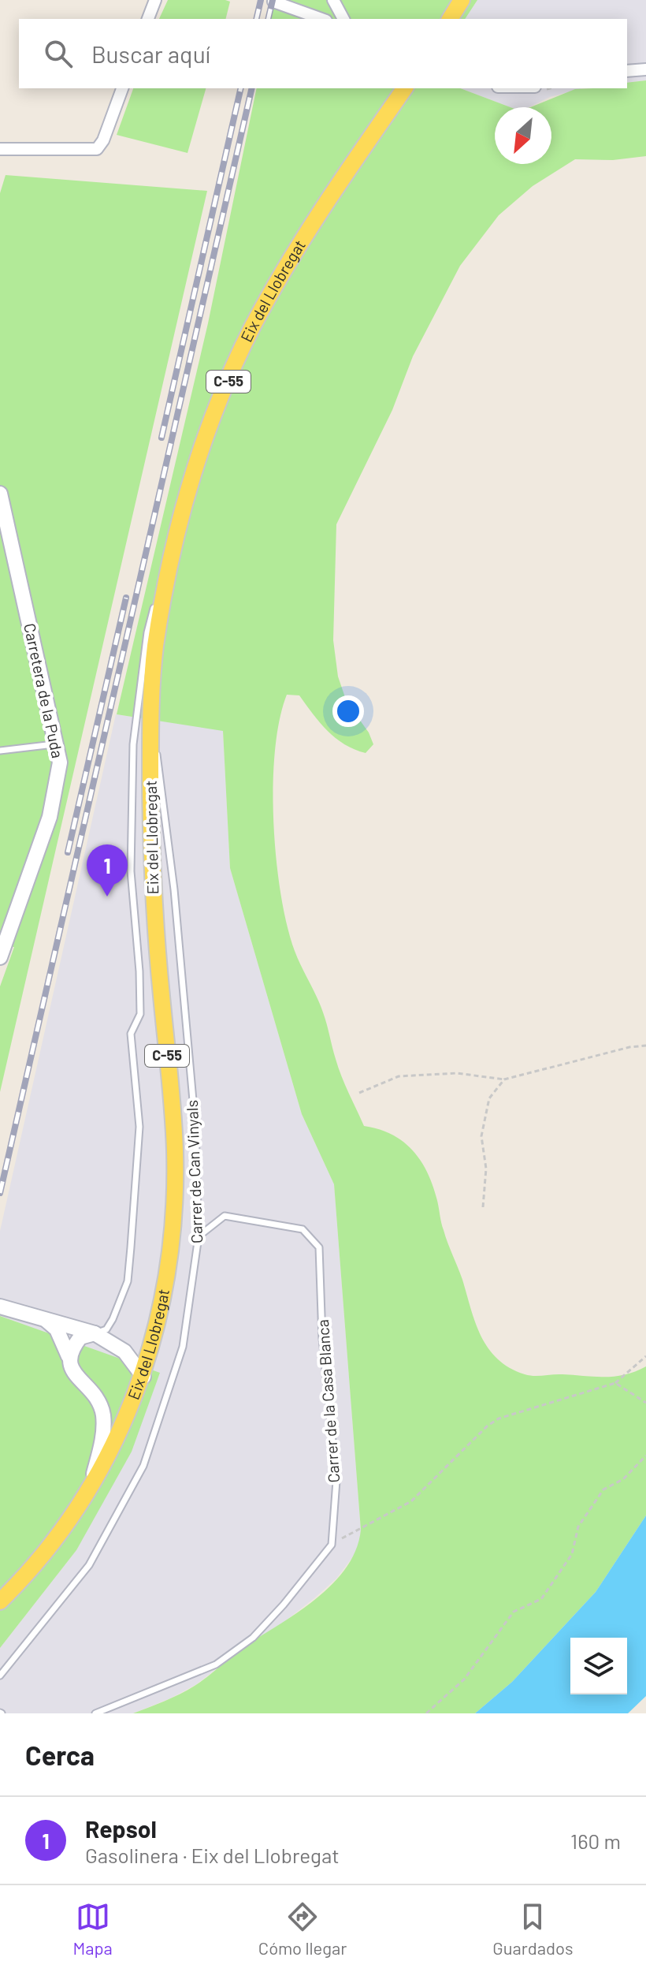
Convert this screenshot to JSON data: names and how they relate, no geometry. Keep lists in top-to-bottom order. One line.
{"streets":{"main road":["Eix del Llobregat","C-55"],"street":["Carretera de la Puda"],"lane":["Carrer de Can Vinyals","Carrer de la Casa Blanca"]},"crossings":[["Eix del Llobregat","Carrer de Can Vinyals"],["Carrer de Can Vinyals","Carrer de la Casa Blanca"]],"north":"bottom left","page":{"search":"Buscar aquí","pins":"1","heading":"Cerca","list":[{"mark":"1","name":"Repsol","note":"Gasolinera · Eix del Llobregat","value":"160 m"}],"nav":["Mapa","Cómo llegar","Guardados"]}}
